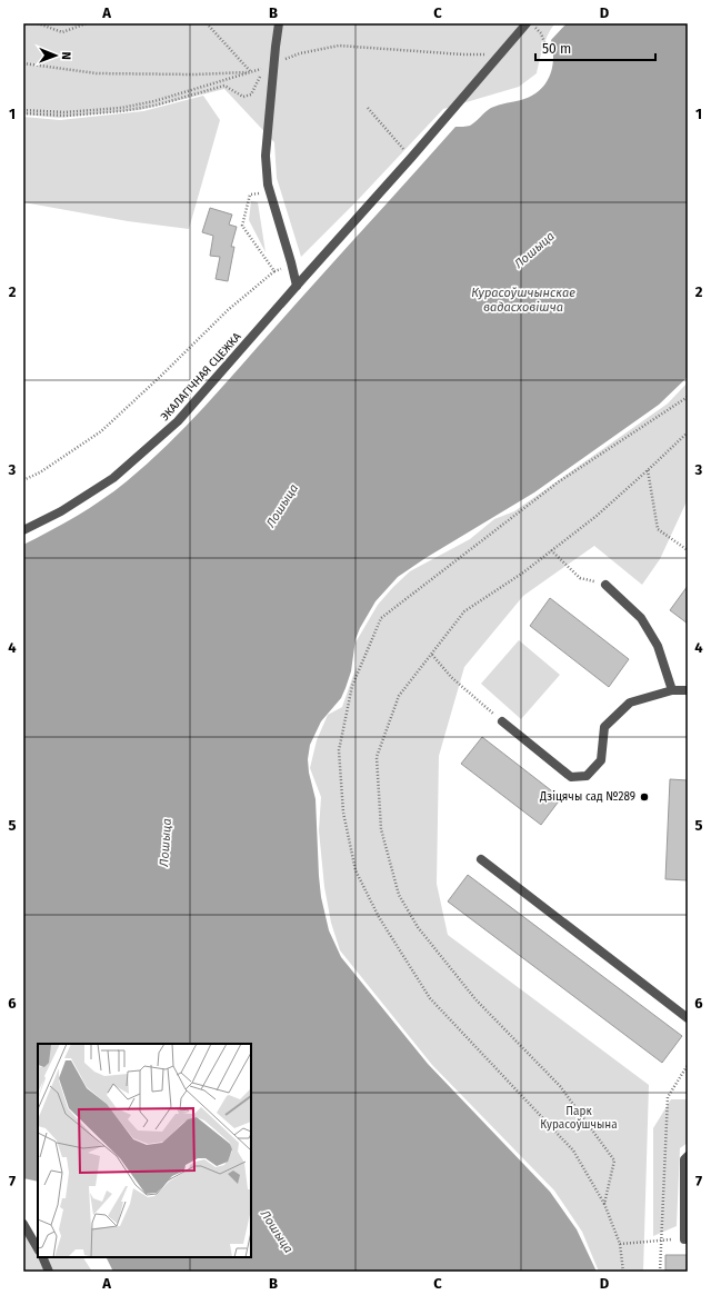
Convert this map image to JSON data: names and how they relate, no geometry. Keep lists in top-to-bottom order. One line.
{"streets":{"street":["ЭКАЛАГІЧНАЯ СЦЕЖКА"]},"water":["Лошыца","Курасоўшчынскае вадасховішча"],"parks":["Парк Курасоўшчына"],"places":["Дзіцячы сад №289"],"scale_bar":"50 m","north":"right","grid":{"columns":["A","B","C","D"],"rows":["1","2","3","4","5","6","7"]}}
